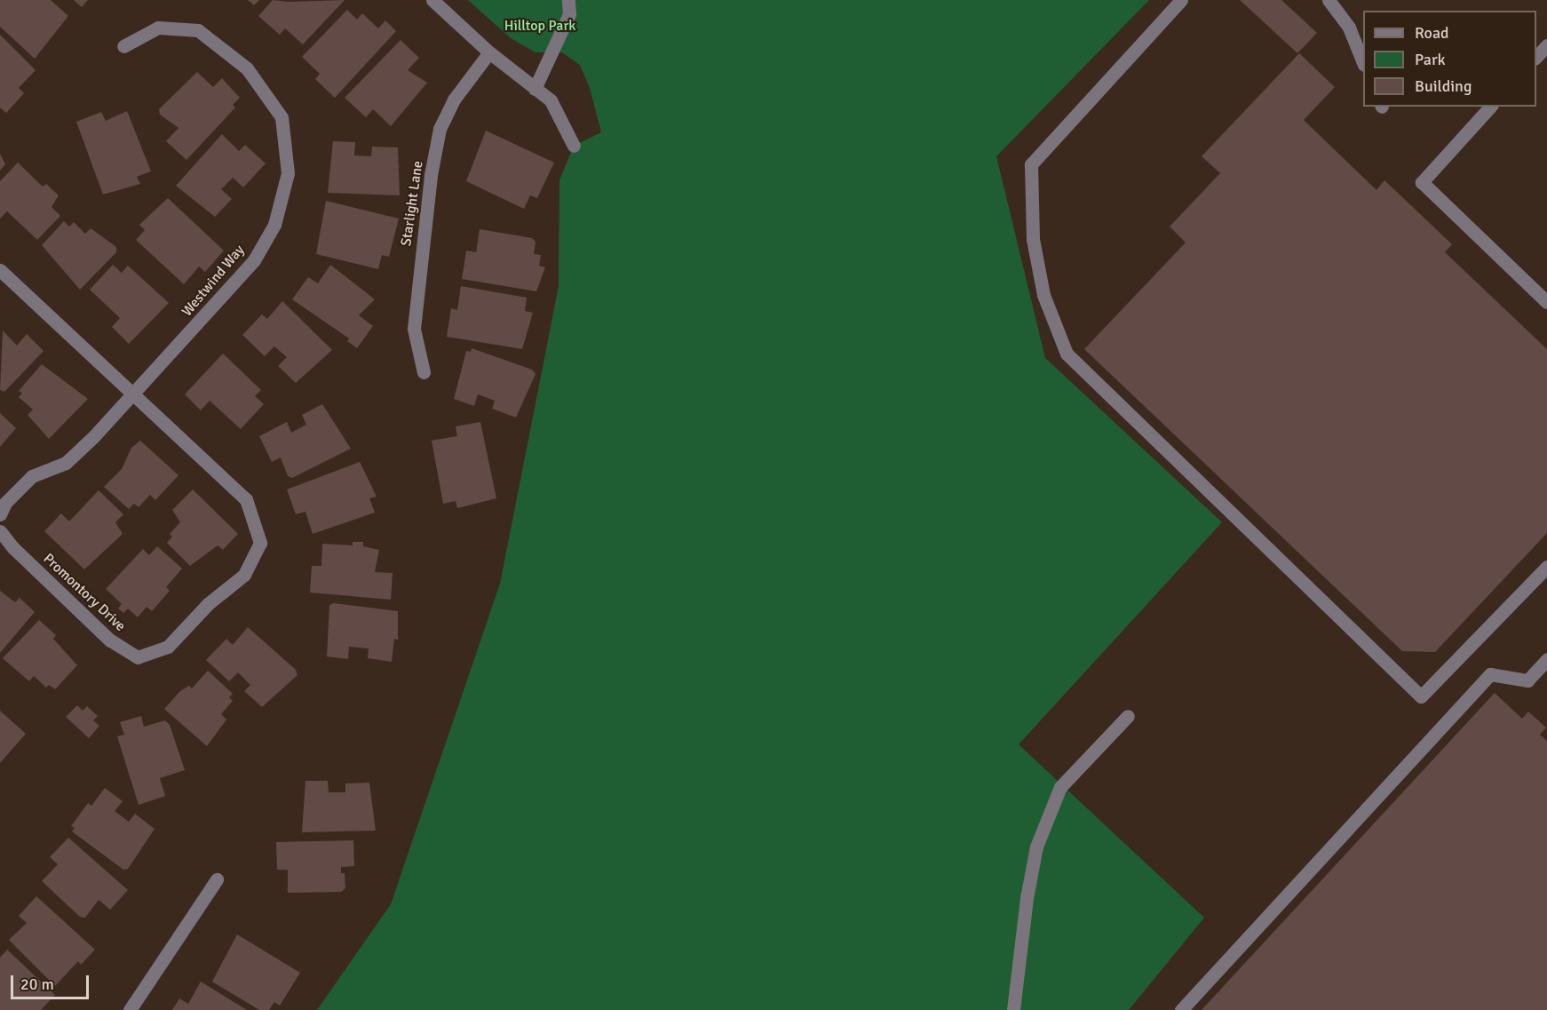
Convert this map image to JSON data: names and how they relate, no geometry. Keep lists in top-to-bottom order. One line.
{"streets":{"street":["Starlight Lane","Westwind Way","Promontory Drive"]},"crossings":[["Westwind Way","Promontory Drive"]],"parks":["Hilltop Park"],"legend":["Road","Park","Building"],"scale_bar":"20 m"}
